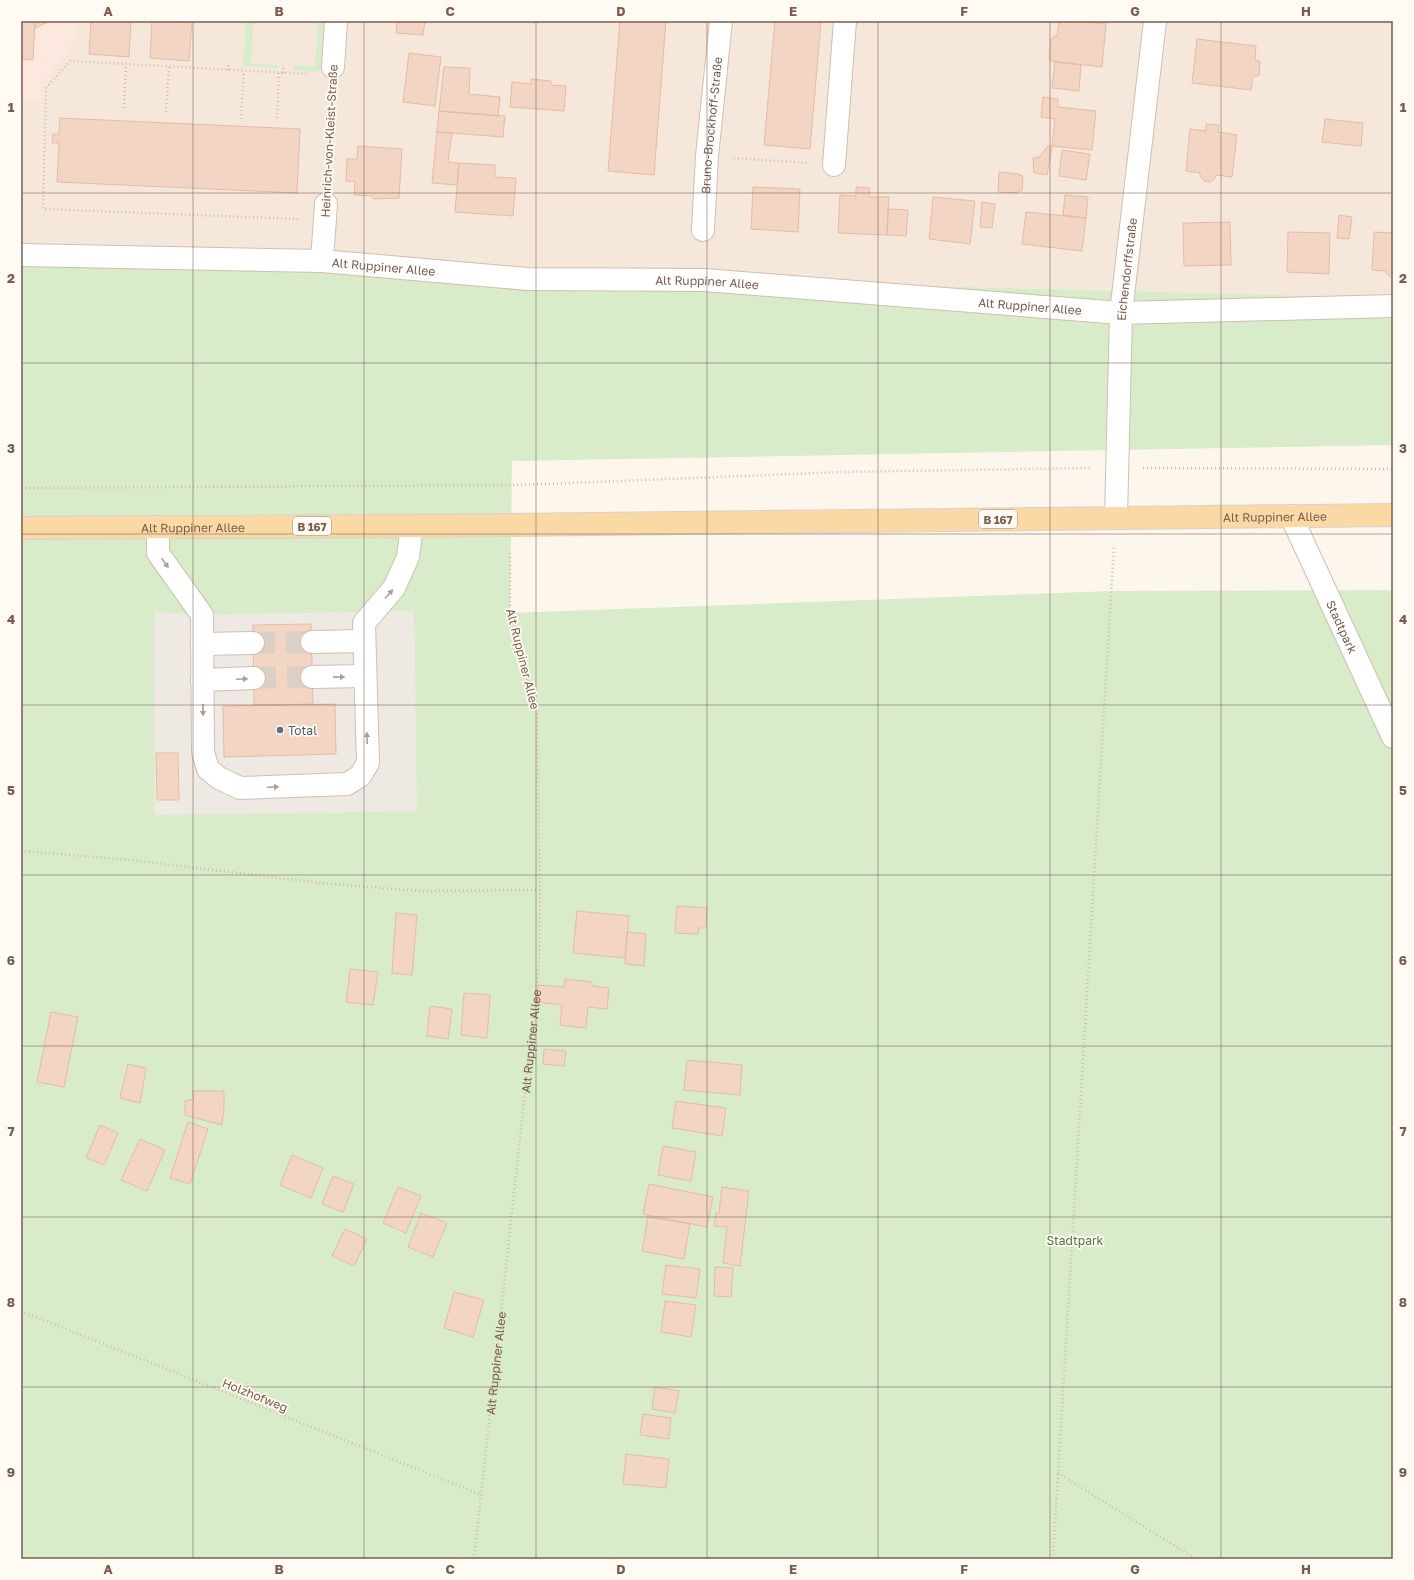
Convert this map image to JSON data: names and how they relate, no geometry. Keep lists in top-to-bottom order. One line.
{"streets":{"main road":["Alt Ruppiner Allee","B 167"],"street":["Bruno-Brockhoff-Straße","Heinrich-von-Kleist-Straße","Eichendorffstraße","Stadtpark"],"path":["Holzhofweg"]},"crossings":[["Heinrich-von-Kleist-Straße","Alt Ruppiner Allee"],["Alt Ruppiner Allee","Eichendorffstraße"],["Alt Ruppiner Allee","Stadtpark"],["Alt Ruppiner Allee","Holzhofweg"]],"parks":["Stadtpark"],"places":["Total"],"grid":{"columns":["A","B","C","D","E","F","G","H"],"rows":["1","2","3","4","5","6","7","8","9"]}}
